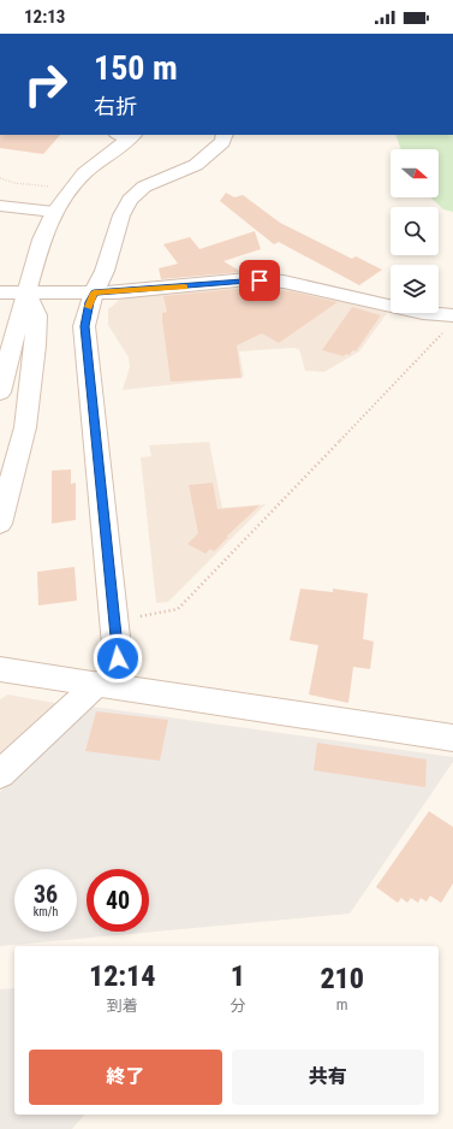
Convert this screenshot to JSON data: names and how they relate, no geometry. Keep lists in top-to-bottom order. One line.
{"north":"right","page":{"status":"12:13","turn":["150 m","右折"],"speed":"36 km/h","limit":"40","eta":["12:14","到着","1","分","210","m"],"buttons":["終了","共有"]}}
